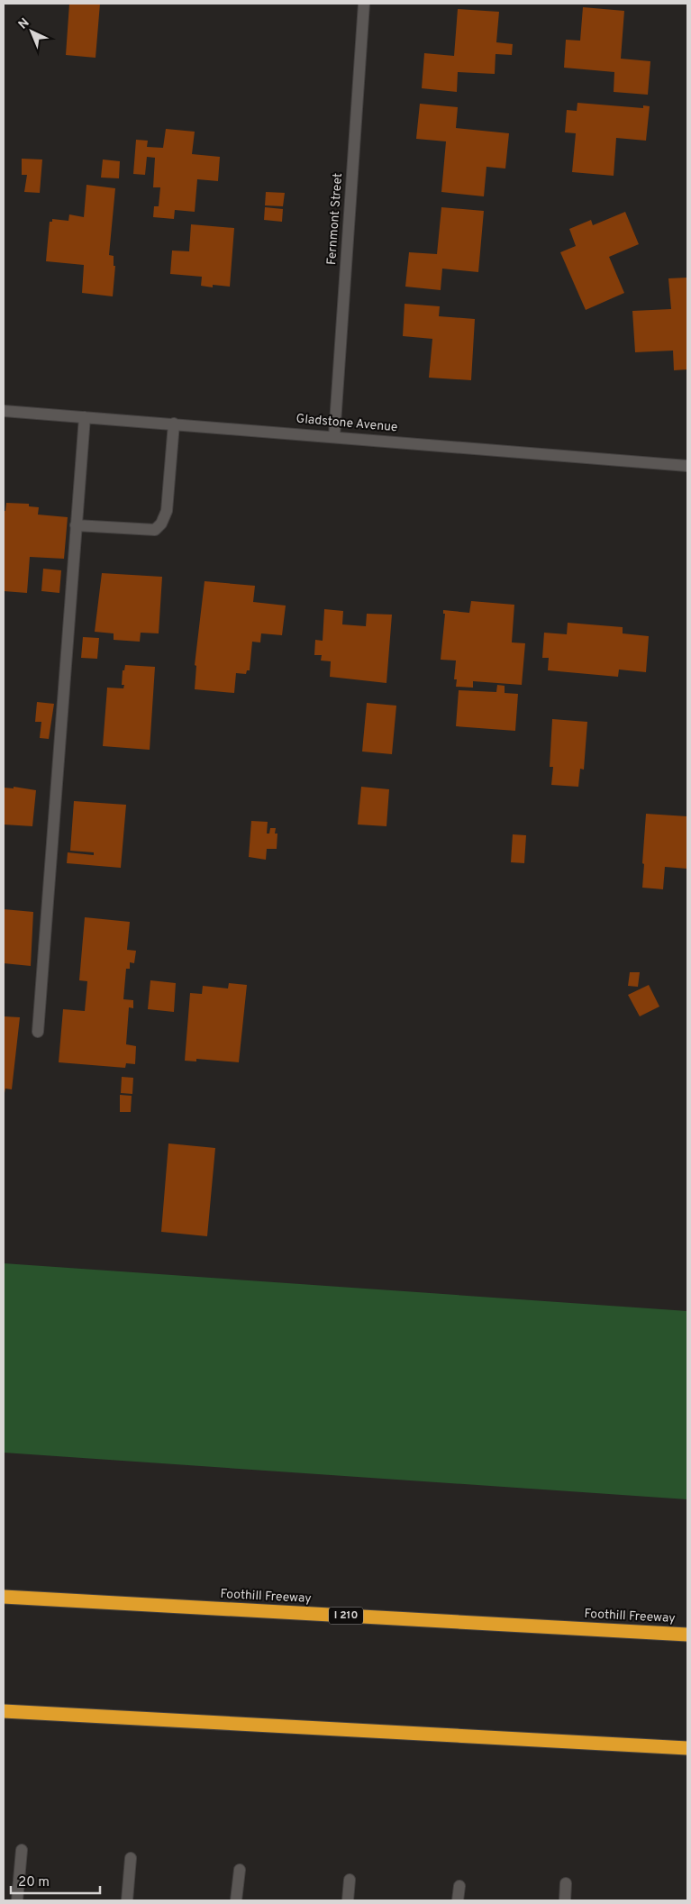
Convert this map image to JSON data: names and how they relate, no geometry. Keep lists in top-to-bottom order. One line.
{"streets":{"highway":["Foothill Freeway","I 210"],"street":["Fernmont Street","Gladstone Avenue"]},"crossings":[["Fernmont Street","Gladstone Avenue"]],"scale_bar":"20 m","north":"top left"}
